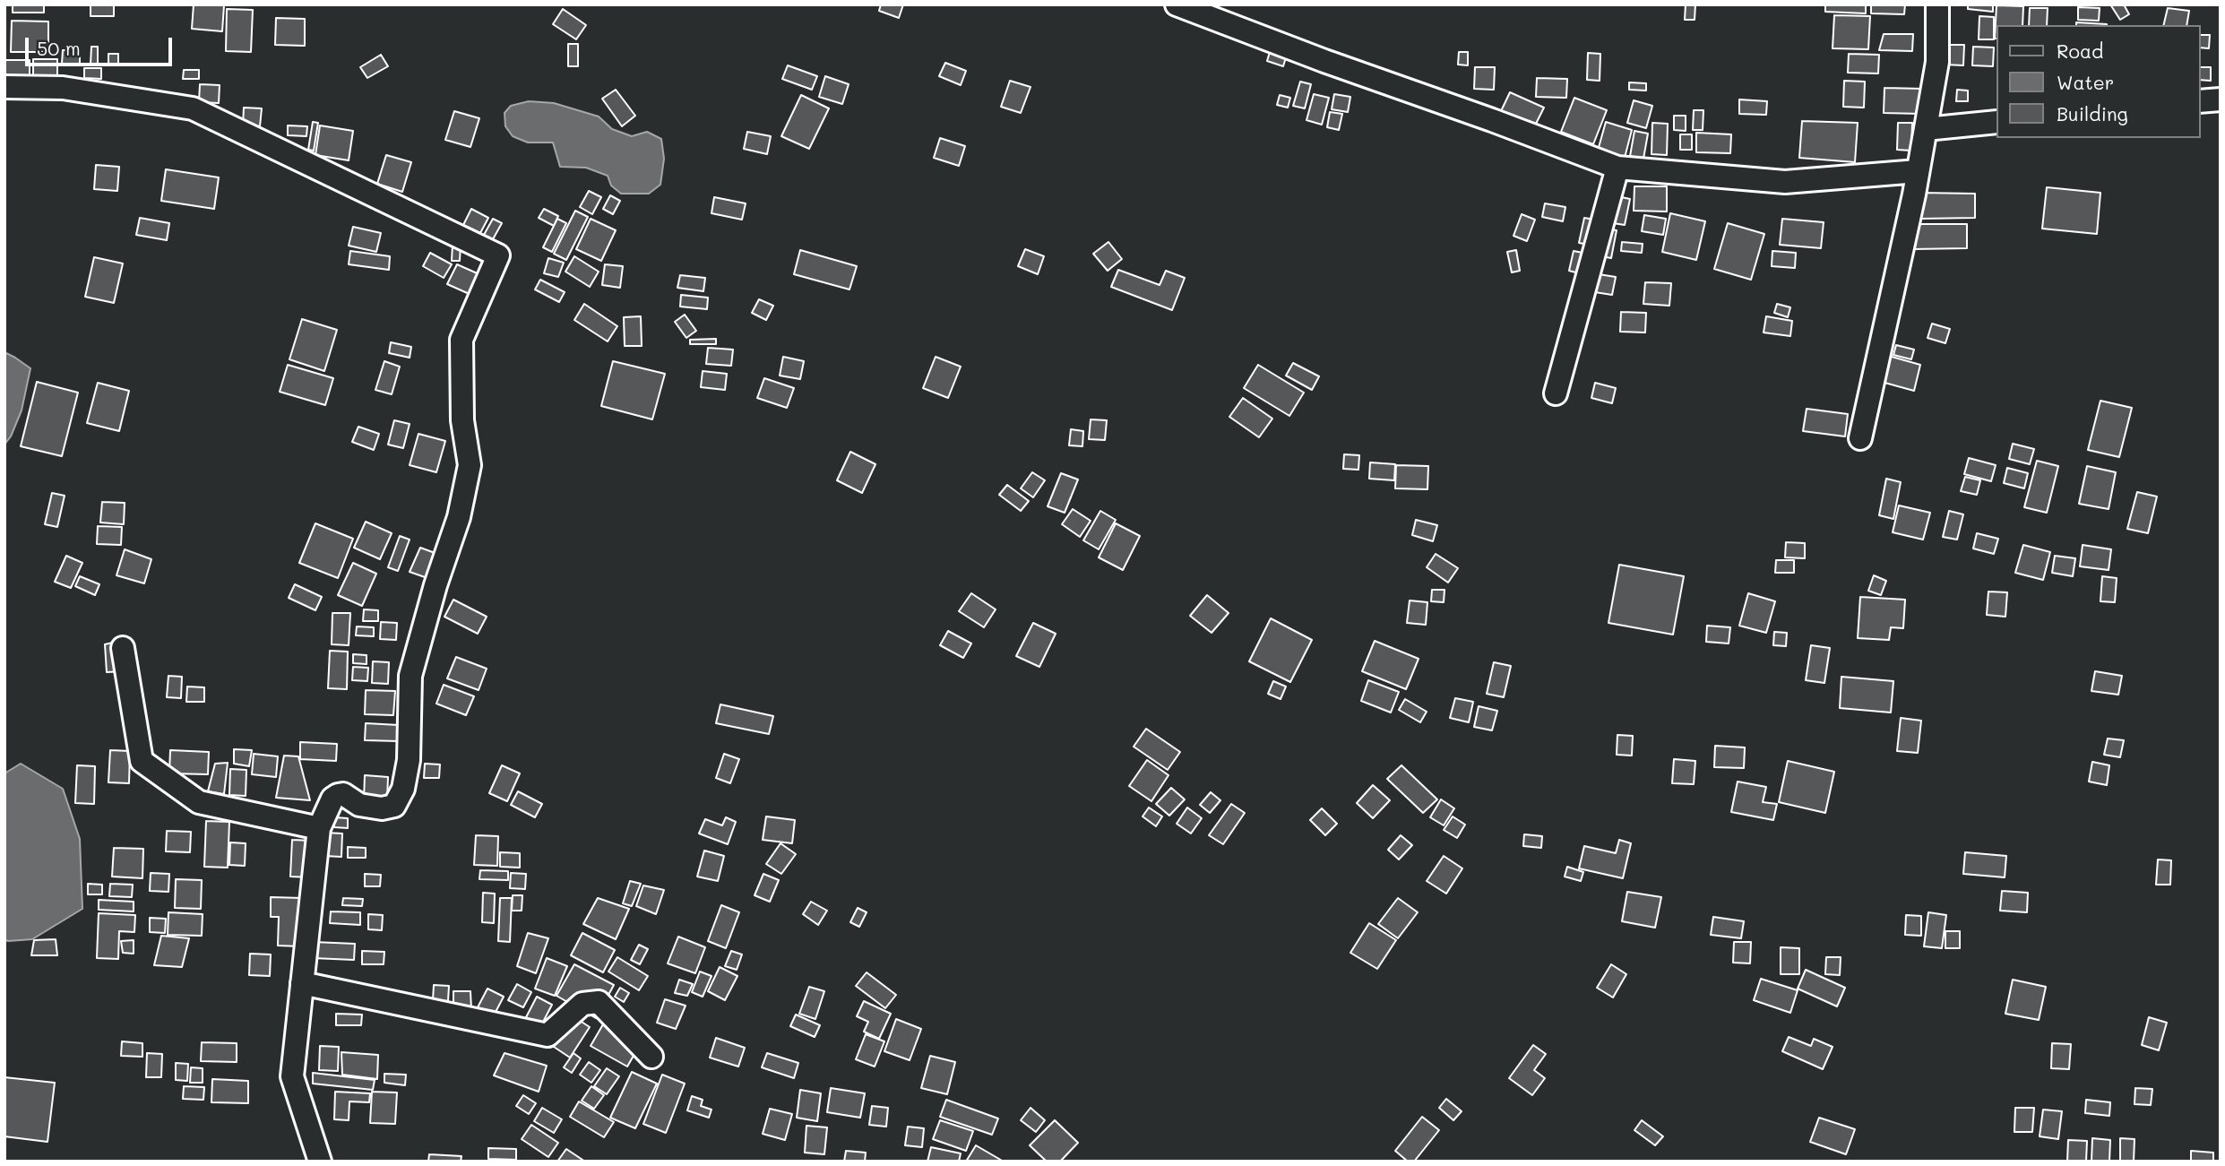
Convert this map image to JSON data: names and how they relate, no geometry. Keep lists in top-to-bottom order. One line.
{"legend":["Road","Water","Building"],"scale_bar":"50 m"}
